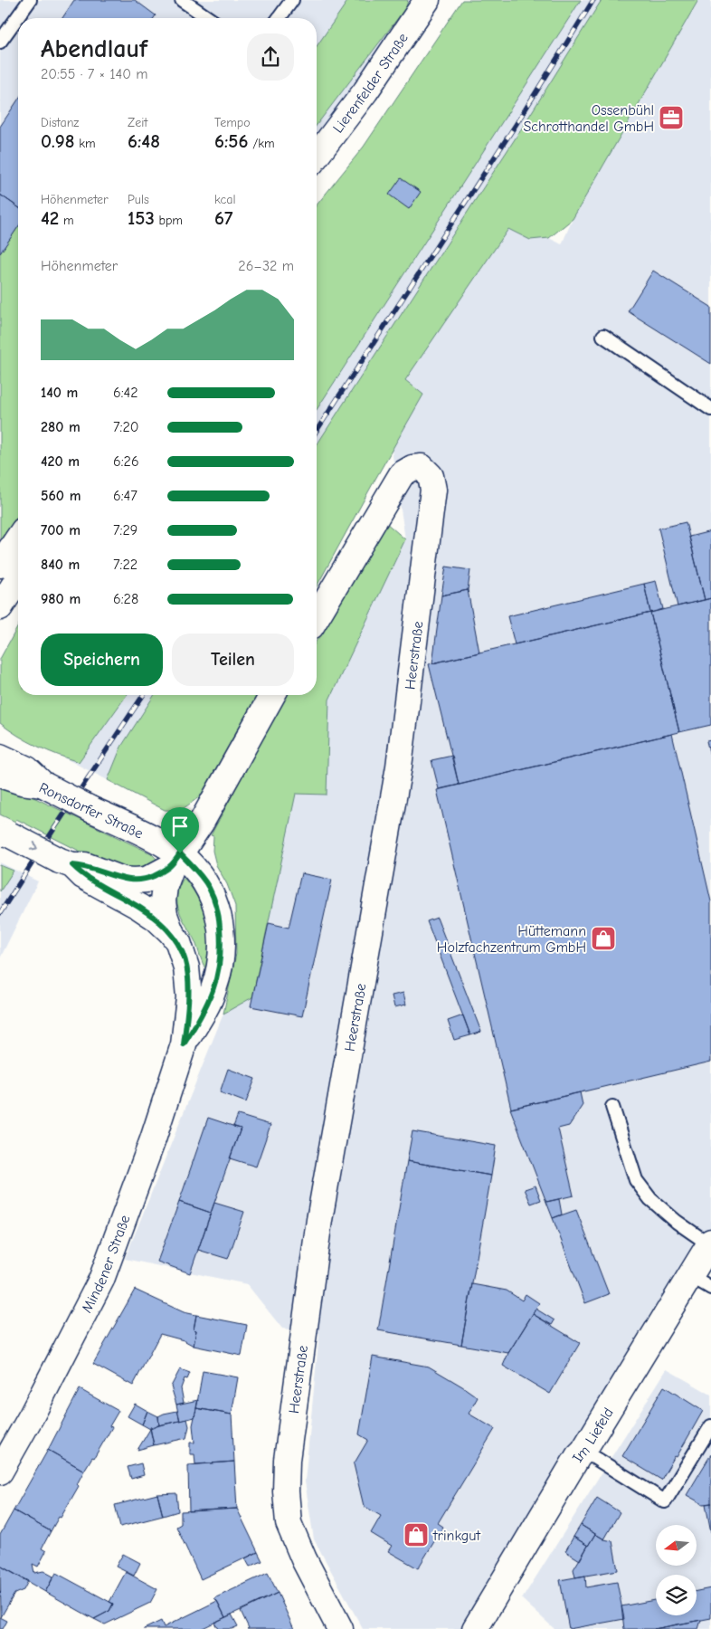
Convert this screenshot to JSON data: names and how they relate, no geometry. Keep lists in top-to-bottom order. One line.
{"streets":{"street":["Lierenfelder Straße","Heerstraße","Ronsdorfer Straße","Mindener Straße","Im Liefeld"]},"crossings":[["Ronsdorfer Straße","Mindener Straße"]],"places":{"office":["Ossenbühl Schrotthandel GmbH"],"shop":["Hüttemann Holzfachzentrum GmbH","trinkgut"]},"north":"left","page":{"heading":["Abendlauf","20:55 · 7 × 140 m"],"stats":[["Distanz","0.98 km"],["Zeit","6:48"],["Tempo","6:56 /km"],["Höhenmeter","42 m"],["Puls","153 bpm"],["kcal","67"]],"chart":["Höhenmeter","26–32 m"],"list":[{"name":"140 m","note":"6:42"},{"name":"280 m","note":"7:20"},{"name":"420 m","note":"6:26"},{"name":"560 m","note":"6:47"},{"name":"700 m","note":"7:29"},{"name":"840 m","note":"7:22"},{"name":"980 m","note":"6:28"}],"buttons":["Speichern","Teilen"]}}
